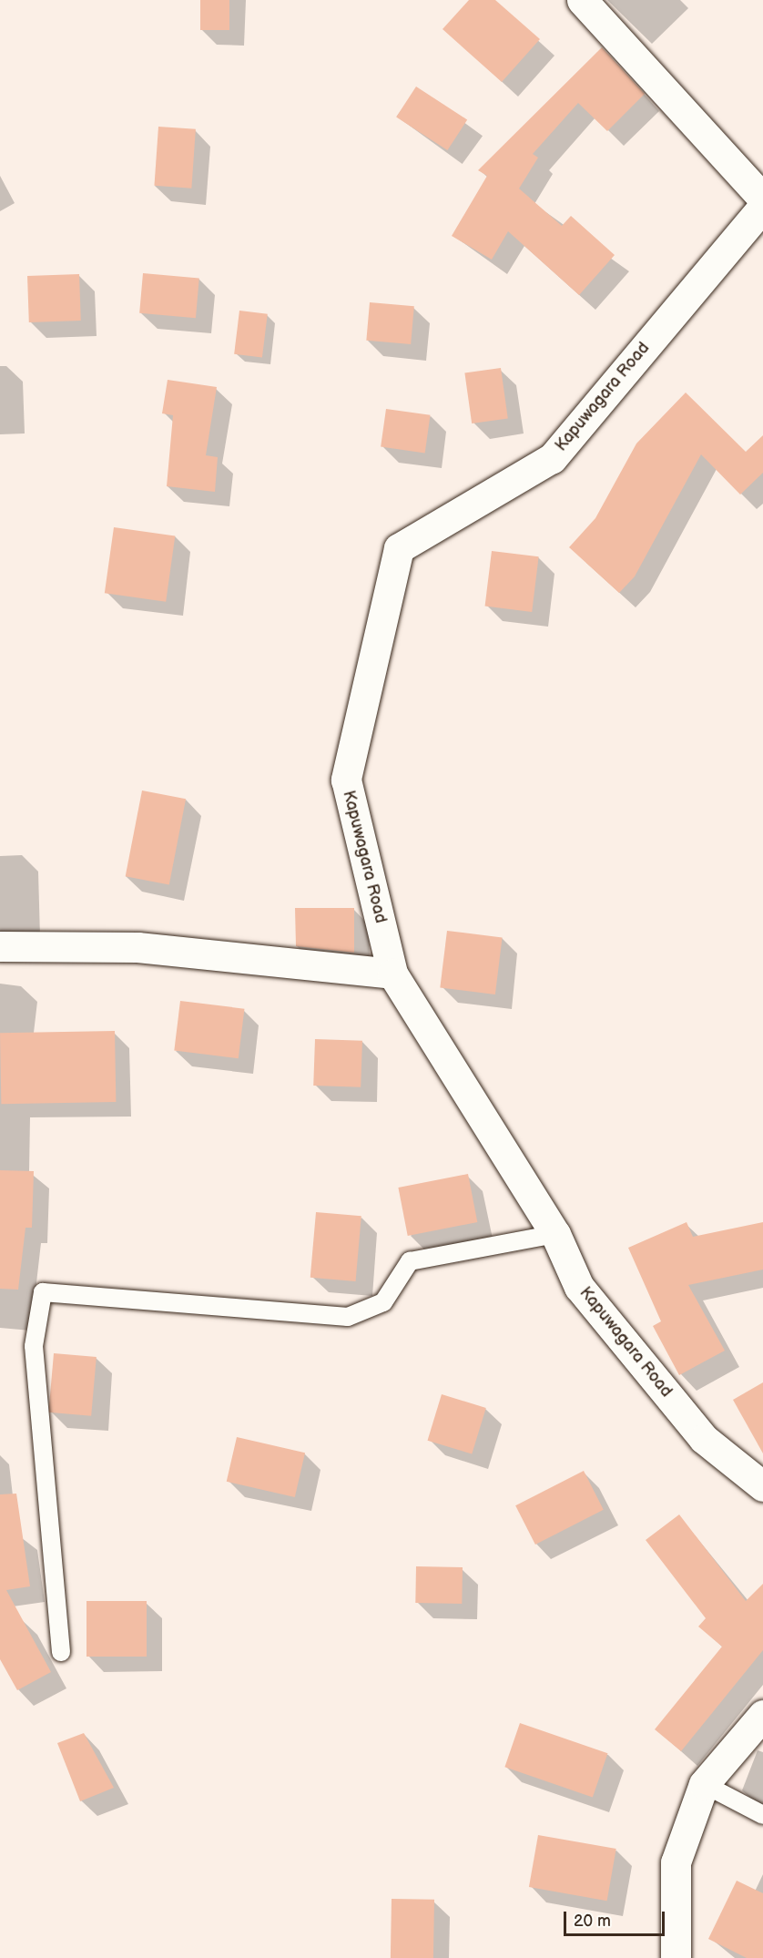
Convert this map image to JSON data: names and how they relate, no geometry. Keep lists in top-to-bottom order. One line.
{"streets":{"street":["Kapuwagara Road"]},"scale_bar":"20 m"}
